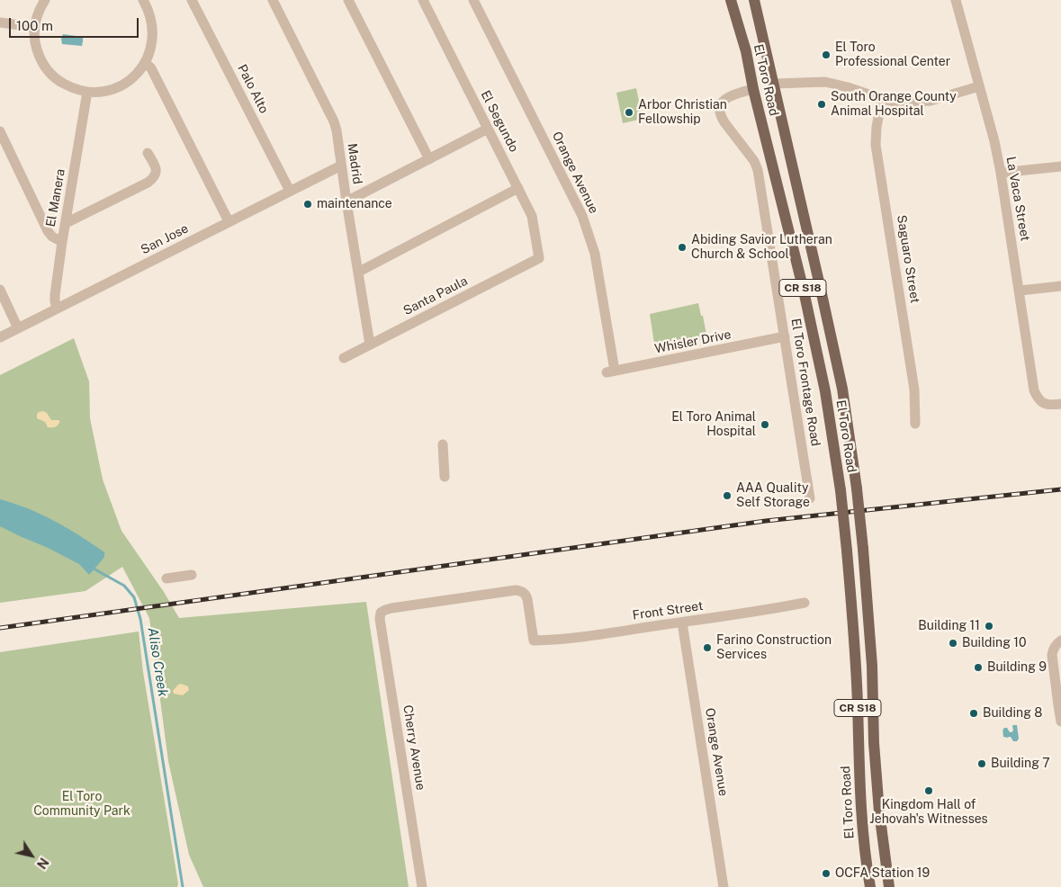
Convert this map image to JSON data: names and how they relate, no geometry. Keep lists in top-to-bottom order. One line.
{"streets":{"main road":["El Toro Road","CR S18"],"street":["Palo Alto","El Segundo","Madrid","Orange Avenue","El Manera","La Vaca Street","San Jose","Saguaro Street","Santa Paula","Whisler Drive","El Toro Frontage Road","Front Street","Cherry Avenue"]},"crossings":[["El Toro Road","El Toro Frontage Road"],["Palo Alto","San Jose"],["El Segundo","Santa Paula"],["Madrid","San Jose"],["Madrid","Santa Paula"],["Orange Avenue","Whisler Drive"],["Orange Avenue","Front Street"],["El Manera","San Jose"],["Whisler Drive","El Toro Frontage Road"],["Front Street","Cherry Avenue"]],"water":["Aliso Creek"],"parks":["El Toro Community Park"],"places":["El Toro Professional Center","South Orange County Animal Hospital","Arbor Christian Fellowship","maintenance","Abiding Savior Lutheran Church & School","El Toro Animal Hospital","AAA Quality Self Storage","Building 11","Building 10","Farino Construction Services","Building 9","Building 8","Building 7","Kingdom Hall of Jehovah's Witnesses","OCFA Station 19"],"scale_bar":"100 m","north":"bottom right"}
